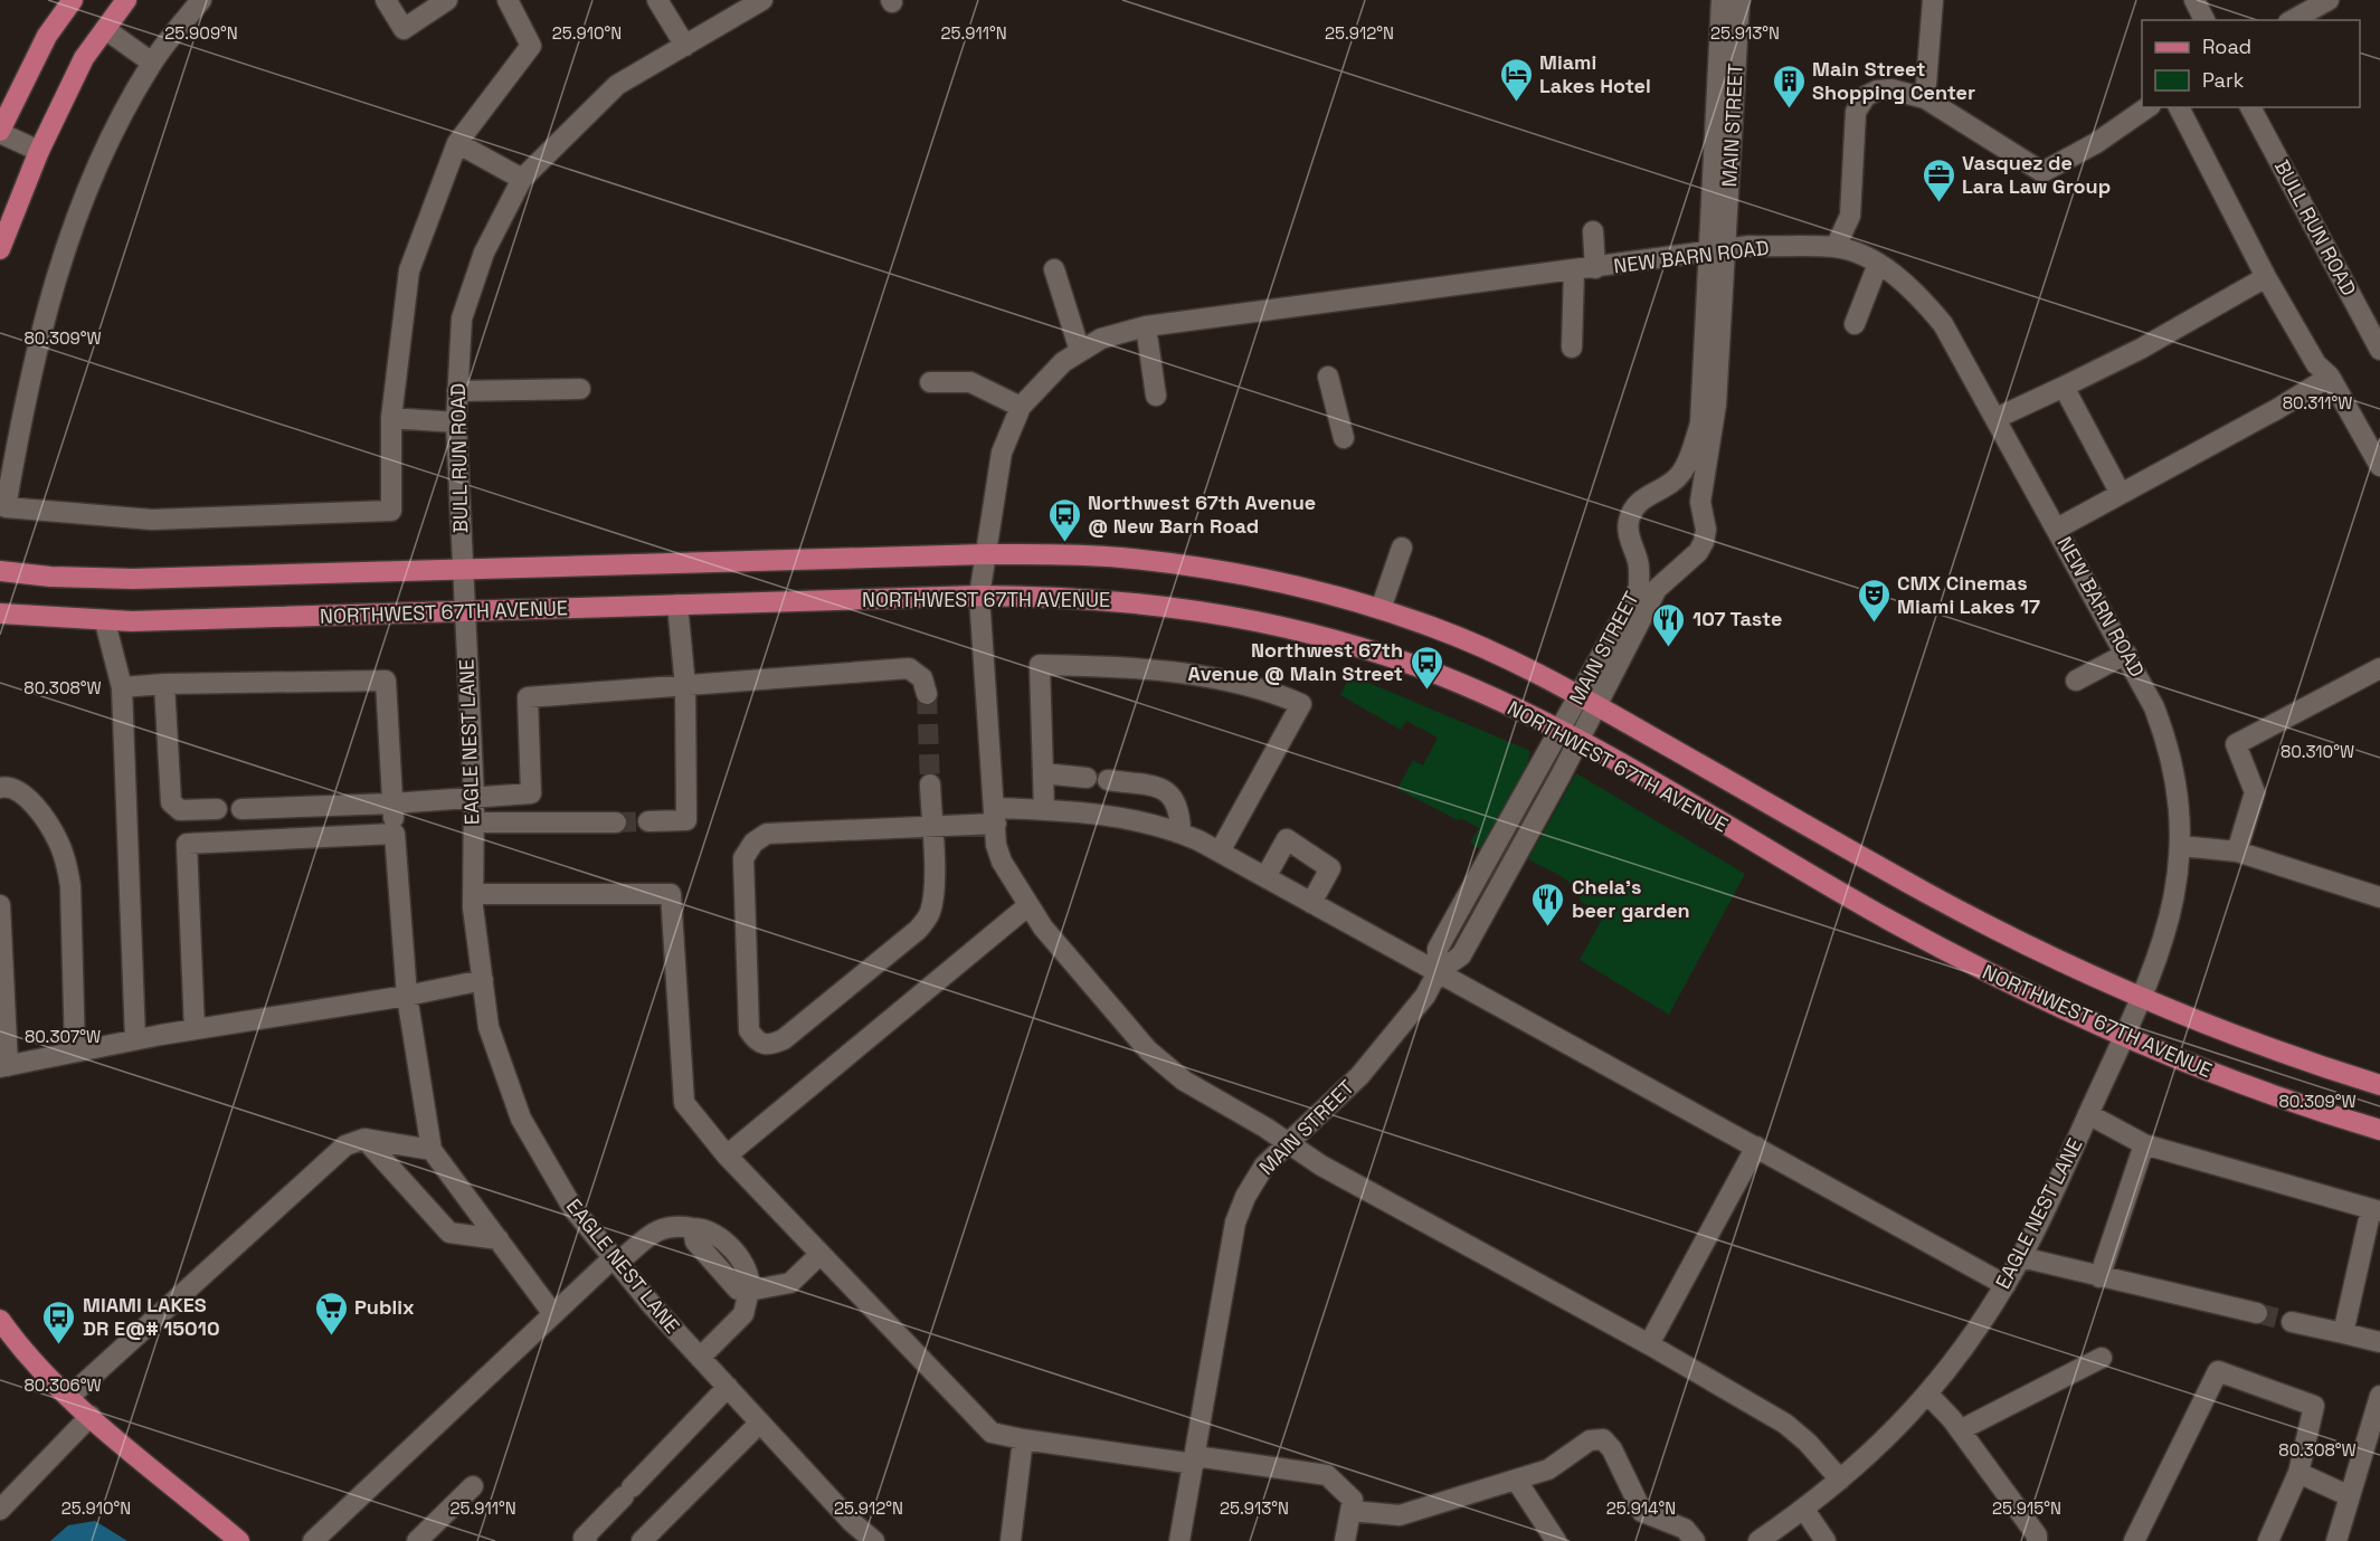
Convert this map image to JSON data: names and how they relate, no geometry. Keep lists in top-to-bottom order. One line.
{"streets":{"main road":["NORTHWEST 67TH AVENUE"],"street":["MAIN STREET","BULL RUN ROAD","NEW BARN ROAD","EAGLE NEST LANE"]},"crossings":[["MAIN STREET","NEW BARN ROAD"],["MAIN STREET","NORTHWEST 67TH AVENUE"],["BULL RUN ROAD","NORTHWEST 67TH AVENUE"],["BULL RUN ROAD","EAGLE NEST LANE"],["NEW BARN ROAD","NORTHWEST 67TH AVENUE"],["NEW BARN ROAD","EAGLE NEST LANE"],["NORTHWEST 67TH AVENUE","EAGLE NEST LANE"]],"places":{"hotel":["Miami Lakes Hotel"],"building":["Main Street Shopping Center"],"office":["Vasquez de Lara Law Group"],"bus stop":["Northwest 67th Avenue @ New Barn Road","Northwest 67th Avenue @ Main Street","MIAMI LAKES DR E@# 15010"],"theatre":["CMX Cinemas Miami Lakes 17"],"restaurant":["107 Taste","Chela's beer garden"],"supermarket":["Publix"]},"legend":["Road","Park"],"coordinates":["25.909°N","25.910°N","25.911°N","25.912°N","25.913°N","80.309°W","80.311°W","80.308°W","80.310°W","80.307°W","80.306°W","25.915°N","25.914°N"]}
